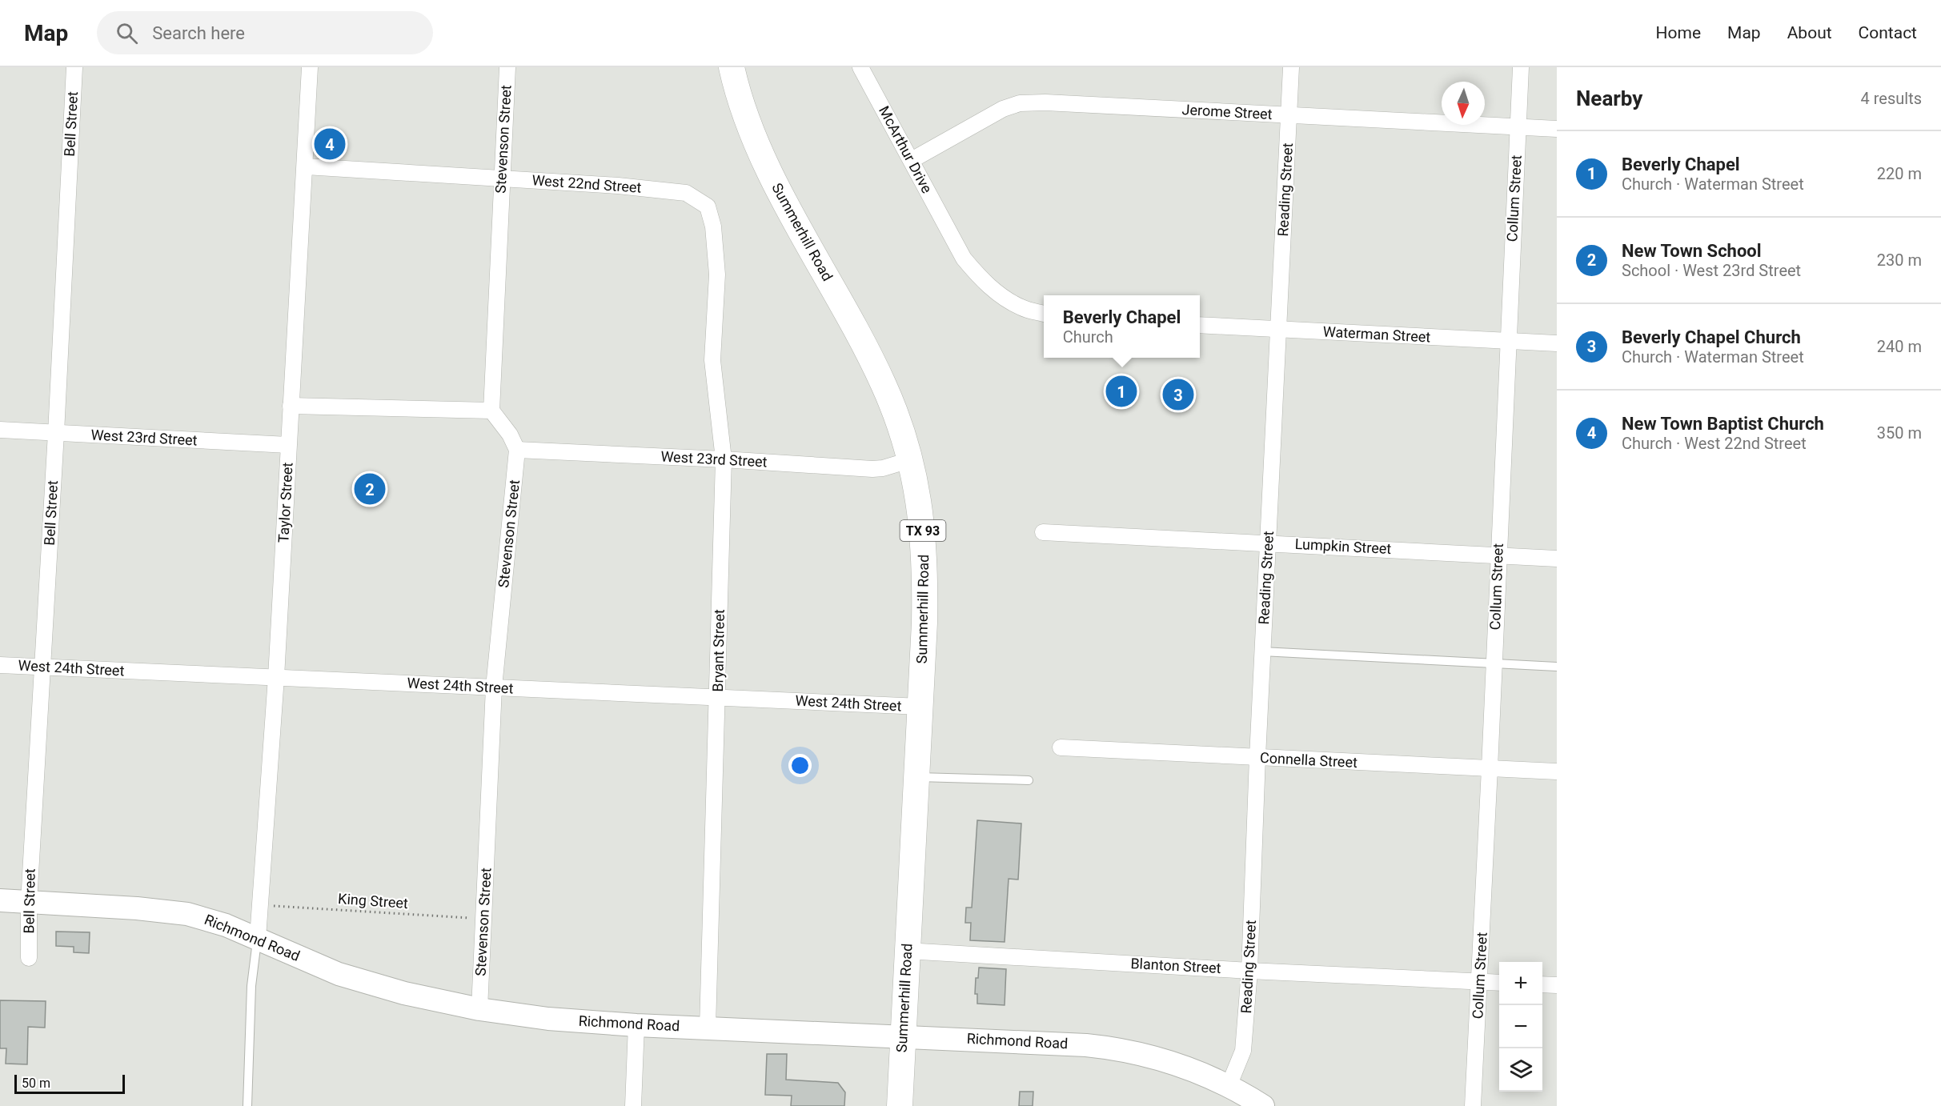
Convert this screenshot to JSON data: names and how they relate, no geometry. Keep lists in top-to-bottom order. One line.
{"streets":{"main road":["Summerhill Road","TX 93"],"street":["Jerome Street","Bell Street","Stevenson Street","McArthur Drive","West 22nd Street","Reading Street","Collum Street","Waterman Street","West 23rd Street","Taylor Street","Lumpkin Street","Bryant Street","West 24th Street","Connella Street","Richmond Road","Blanton Street"],"path":["King Street"]},"crossings":[["Jerome Street","McArthur Drive"],["Jerome Street","Reading Street"],["Jerome Street","Collum Street"],["Bell Street","West 23rd Street"],["Bell Street","West 24th Street"],["Bell Street","Richmond Road"],["Stevenson Street","West 22nd Street"],["Stevenson Street","West 23rd Street"],["Stevenson Street","West 24th Street"],["Stevenson Street","King Street"],["Stevenson Street","Richmond Road"],["West 22nd Street","Taylor Street"],["West 22nd Street","Bryant Street"],["Reading Street","Waterman Street"],["Reading Street","Lumpkin Street"],["Reading Street","Connella Street"],["Reading Street","Richmond Road"],["Reading Street","Blanton Street"],["Collum Street","Waterman Street"],["Collum Street","Lumpkin Street"],["Collum Street","Connella Street"],["Collum Street","Blanton Street"],["Summerhill Road","West 23rd Street"],["Summerhill Road","West 24th Street"],["Summerhill Road","Richmond Road"],["Summerhill Road","Blanton Street"],["West 23rd Street","Taylor Street"],["West 23rd Street","Bryant Street"],["Taylor Street","West 24th Street"],["Taylor Street","King Street"],["Taylor Street","Richmond Road"],["Bryant Street","West 24th Street"],["Bryant Street","Richmond Road"]],"scale_bar":"50 m","north":"bottom","page":{"header":"Map","search":"Search here","nav":["Home","Map","About","Contact"],"heading":["Nearby","4 results"],"pins":["4","1","3","2"],"list":[{"mark":"1","name":"Beverly Chapel","note":"Church · Waterman Street","value":"220 m"},{"mark":"2","name":"New Town School","note":"School · West 23rd Street","value":"230 m"},{"mark":"3","name":"Beverly Chapel Church","note":"Church · Waterman Street","value":"240 m"},{"mark":"4","name":"New Town Baptist Church","note":"Church · West 22nd Street","value":"350 m"}],"popup":["Beverly Chapel","Church"],"map_buttons":["+","−"],"scale":"50 m"}}
